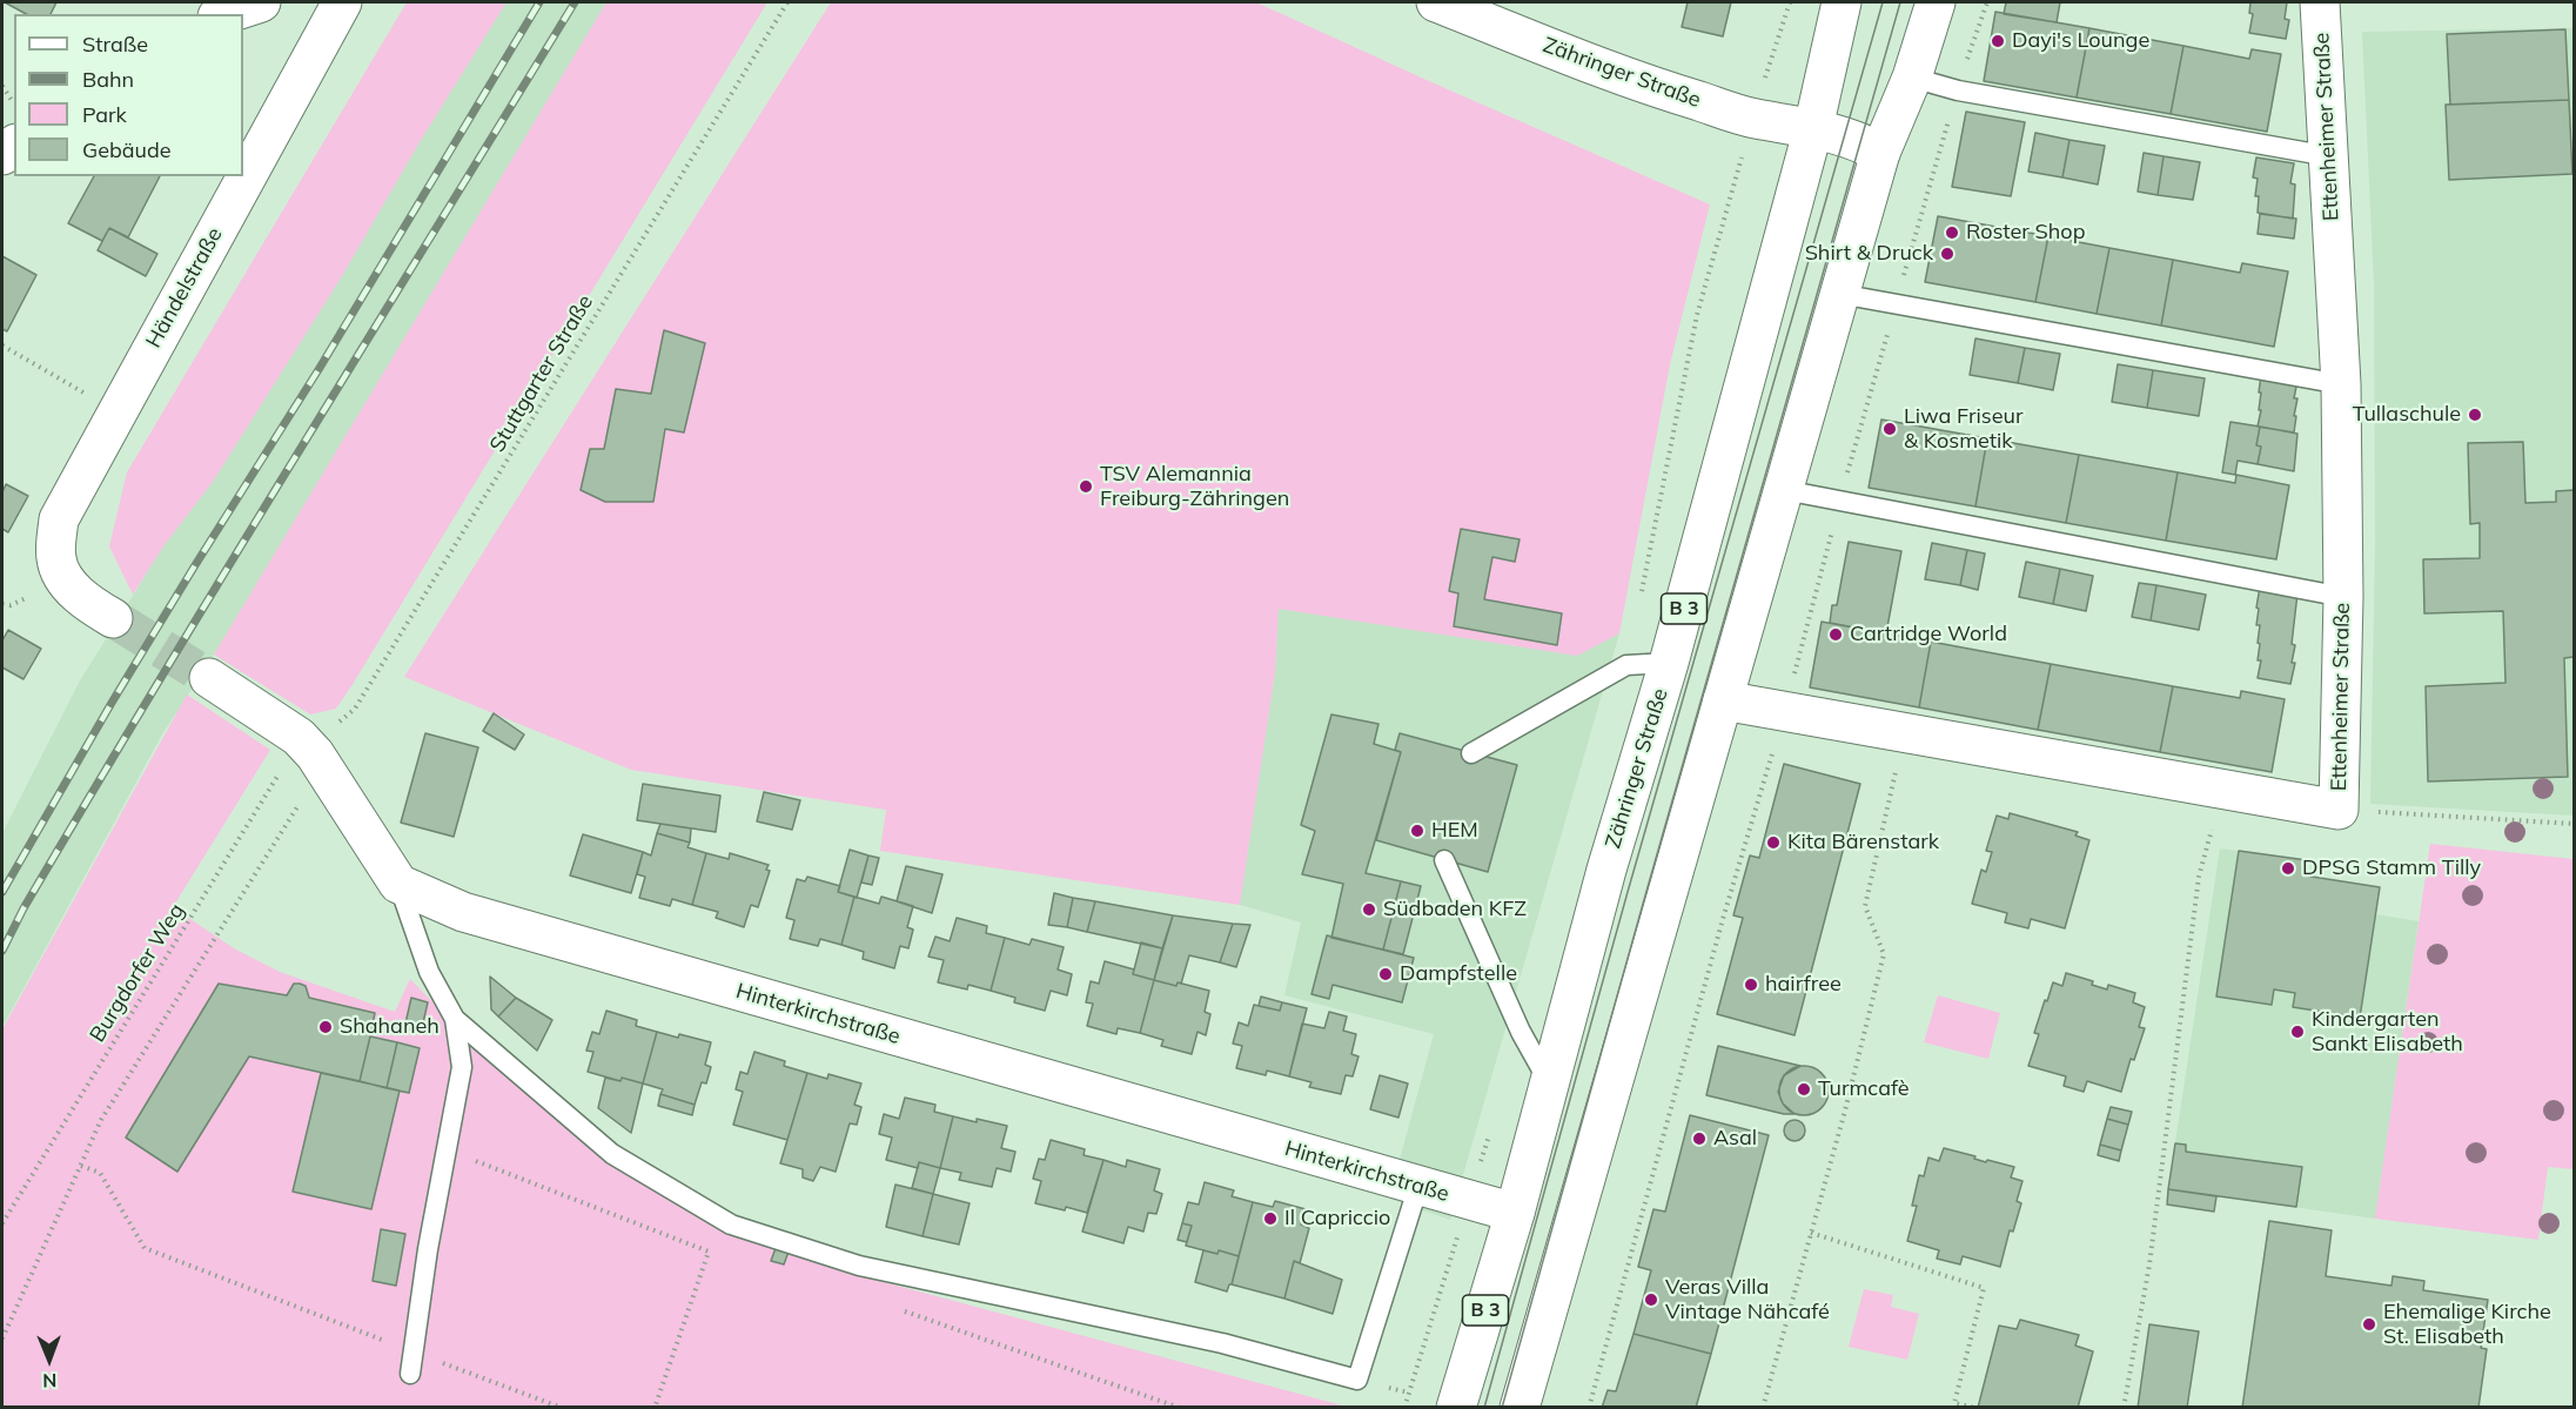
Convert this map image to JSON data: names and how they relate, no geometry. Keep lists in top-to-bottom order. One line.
{"streets":{"street":["Zähringer Straße","Ettenheimer Straße","Händelstraße","B 3","Hinterkirchstraße"],"path":["Stuttgarter Straße","Burgdorfer Weg"]},"crossings":[["Zähringer Straße","Hinterkirchstraße"],["Stuttgarter Straße","Burgdorfer Weg"]],"places":["Dayi's Lounge","Roster Shop","Shirt & Druck","Tullaschule","Liwa Friseur & Kosmetik","TSV Alemannia Freiburg-Zähringen","Cartridge World","HEM","Kita Bärenstark","DPSG Stamm Tilly","Südbaden KFZ","Dampfstelle","hairfree","Shahaneh","Kindergarten Sankt Elisabeth","Turmcafè","Asal","Il Capriccio","Veras Villa Vintage Nähcafé","Ehemalige Kirche St. Elisabeth"],"legend":["Straße","Bahn","Park","Gebäude"],"north":"bottom"}
